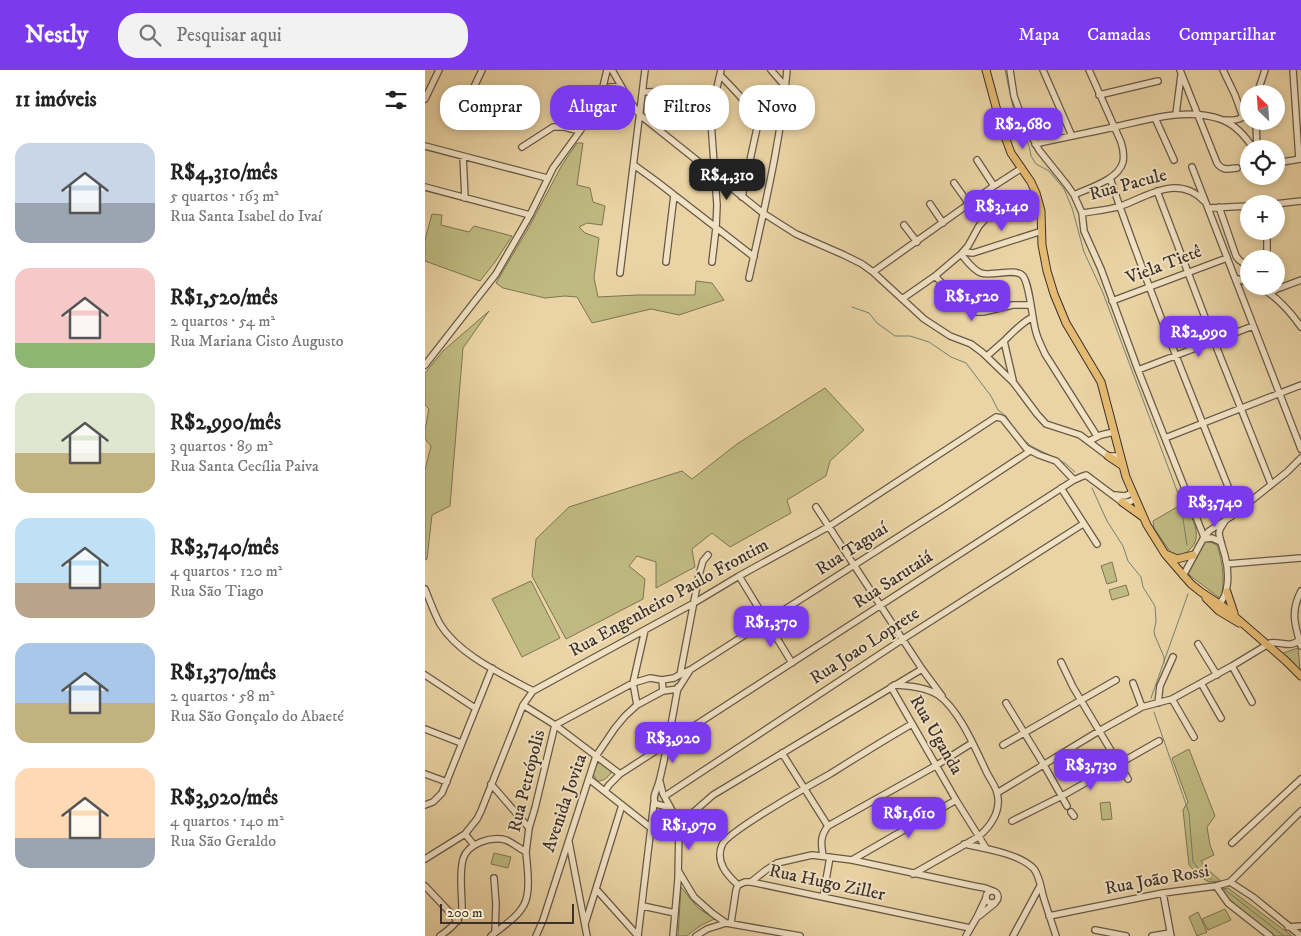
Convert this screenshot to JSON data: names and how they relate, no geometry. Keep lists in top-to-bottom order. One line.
{"streets":{"street":["Rua Pacule","Viela Tietê","Rua Taguaí","Rua Sarutaiá","Rua Engenheiro Paulo Frontim","Rua Joao Loprete","Rua Uganda","Rua Petrópolis","Avenida Jovita","Rua João Rossi","Rua Hugo Ziller"]},"crossings":[["Rua Taguaí","Rua Engenheiro Paulo Frontim"],["Rua Taguaí","Rua Petrópolis"],["Rua Taguaí","Avenida Jovita"]],"scale_bar":"200 m","north":"top left","page":{"header":"Nestly","search":"Pesquisar aqui","nav":["Mapa","Camadas","Compartilhar"],"heading":"11 imóveis","map_buttons":["+","−"],"chip":["Comprar","Alugar","Filtros","Novo"],"price":["R$2,680","R$4,310","R$3,140","R$1,520","R$2,990","R$3,740","R$1,370","R$3,920","R$3,730","R$1,610","R$1,970"],"list":[{"name":"R$4,310/mês","note":"5 quartos · 163 m² · Rua Santa Isabel do Ivaí"},{"name":"R$1,520/mês","note":"2 quartos · 54 m² · Rua Mariana Cisto Augusto"},{"name":"R$2,990/mês","note":"3 quartos · 89 m² · Rua Santa Cecília Paiva"},{"name":"R$3,740/mês","note":"4 quartos · 120 m² · Rua São Tiago"},{"name":"R$1,370/mês","note":"2 quartos · 58 m² · Rua São Gonçalo do Abaeté"},{"name":"R$3,920/mês","note":"4 quartos · 140 m² · Rua São Geraldo"}],"scale":"200 m"}}
